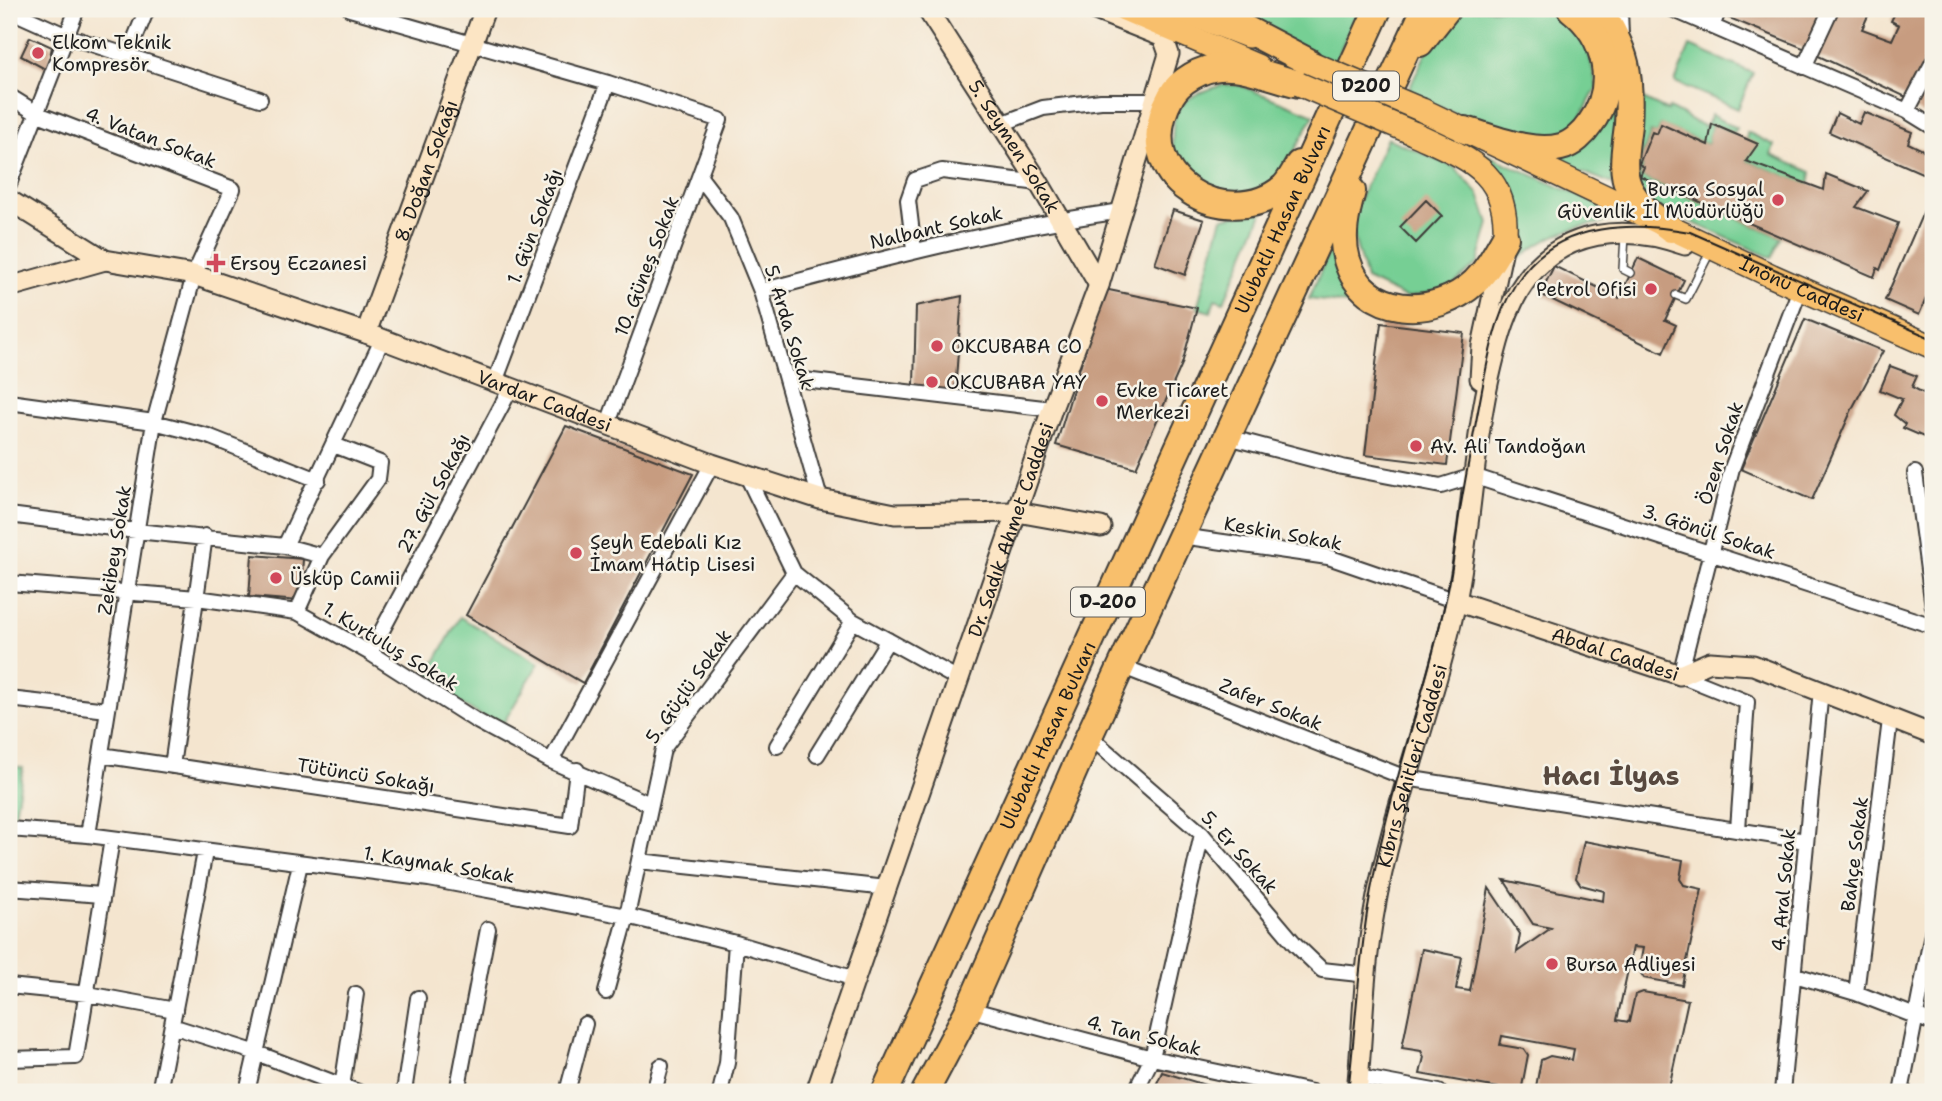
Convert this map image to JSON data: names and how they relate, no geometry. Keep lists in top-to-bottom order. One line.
{"streets":{"highway":["D200","Ulubatlı Hasan Bulvarı","D-200"],"main road":["İnönü Caddesi"],"street":["4. Vatan Sokak","5. Seymen Sokak","8. Doğan Sokağı","1. Gün Sokağı","Nalbant Sokak","10. Güneş Sokak","5. Arda Sokak","Vardar Caddesi","Özen Sokak","27. Gül Sokağı","Dr. Sadık Ahmet Caddesi","3. Gönül Sokak","Keskin Sokak","Zekibey Sokak","1. Kurtuluş Sokak","Abdal Caddesi","5. Güçlü Sokak","Zafer Sokak","Kıbrıs Şehitleri Caddesi","Tütüncü Sokağı","5. Er Sokak","Bahçe Sokak","1. Kaymak Sokak","4. Aral Sokak","4. Tan Sokak"]},"crossings":[["D200","Ulubatlı Hasan Bulvarı"],["4. Vatan Sokak","Vardar Caddesi"],["4. Vatan Sokak","Zekibey Sokak"],["5. Seymen Sokak","Nalbant Sokak"],["5. Seymen Sokak","Dr. Sadık Ahmet Caddesi"],["8. Doğan Sokağı","Vardar Caddesi"],["Ulubatlı Hasan Bulvarı","Keskin Sokak"],["Ulubatlı Hasan Bulvarı","Zafer Sokak"],["Ulubatlı Hasan Bulvarı","5. Er Sokak"],["Ulubatlı Hasan Bulvarı","4. Tan Sokak"],["1. Gün Sokağı","10. Güneş Sokak"],["1. Gün Sokağı","Vardar Caddesi"],["1. Gün Sokağı","27. Gül Sokağı"],["Nalbant Sokak","5. Arda Sokak"],["Nalbant Sokak","Dr. Sadık Ahmet Caddesi"],["10. Güneş Sokak","5. Arda Sokak"],["10. Güneş Sokak","Vardar Caddesi"],["İnönü Caddesi","Özen Sokak"],["5. Arda Sokak","Vardar Caddesi"],["Vardar Caddesi","27. Gül Sokağı"],["Vardar Caddesi","Dr. Sadık Ahmet Caddesi"],["Vardar Caddesi","Zekibey Sokak"],["Özen Sokak","3. Gönül Sokak"],["Özen Sokak","Abdal Caddesi"],["27. Gül Sokağı","1. Kurtuluş Sokak"],["Dr. Sadık Ahmet Caddesi","1. Kaymak Sokak"],["3. Gönül Sokak","Kıbrıs Şehitleri Caddesi"],["Keskin Sokak","Abdal Caddesi"],["Keskin Sokak","Kıbrıs Şehitleri Caddesi"],["Zekibey Sokak","1. Kurtuluş Sokak"],["Zekibey Sokak","Tütüncü Sokağı"],["Zekibey Sokak","1. Kaymak Sokak"],["1. Kurtuluş Sokak","5. Güçlü Sokak"],["1. Kurtuluş Sokak","Tütüncü Sokağı"],["Abdal Caddesi","Kıbrıs Şehitleri Caddesi"],["Abdal Caddesi","Bahçe Sokak"],["Abdal Caddesi","4. Aral Sokak"],["5. Güçlü Sokak","1. Kaymak Sokak"],["Zafer Sokak","Kıbrıs Şehitleri Caddesi"],["Zafer Sokak","4. Aral Sokak"],["Kıbrıs Şehitleri Caddesi","5. Er Sokak"]],"districts":["Hacı İlyas"],"places":{"other":["Elkom Teknik Kompresör","Bursa Sosyal Güvenlik İl Müdürlüğü","Petrol Ofisi","OKCUBABA CO","OKCUBABA YAY","Evke Ticaret Merkezi","Av. Ali Tandoğan","Şeyh Edebali Kız İmam Hatip Lisesi","Üsküp Camii","Bursa Adliyesi"],"health":["Ersoy Eczanesi"]}}
